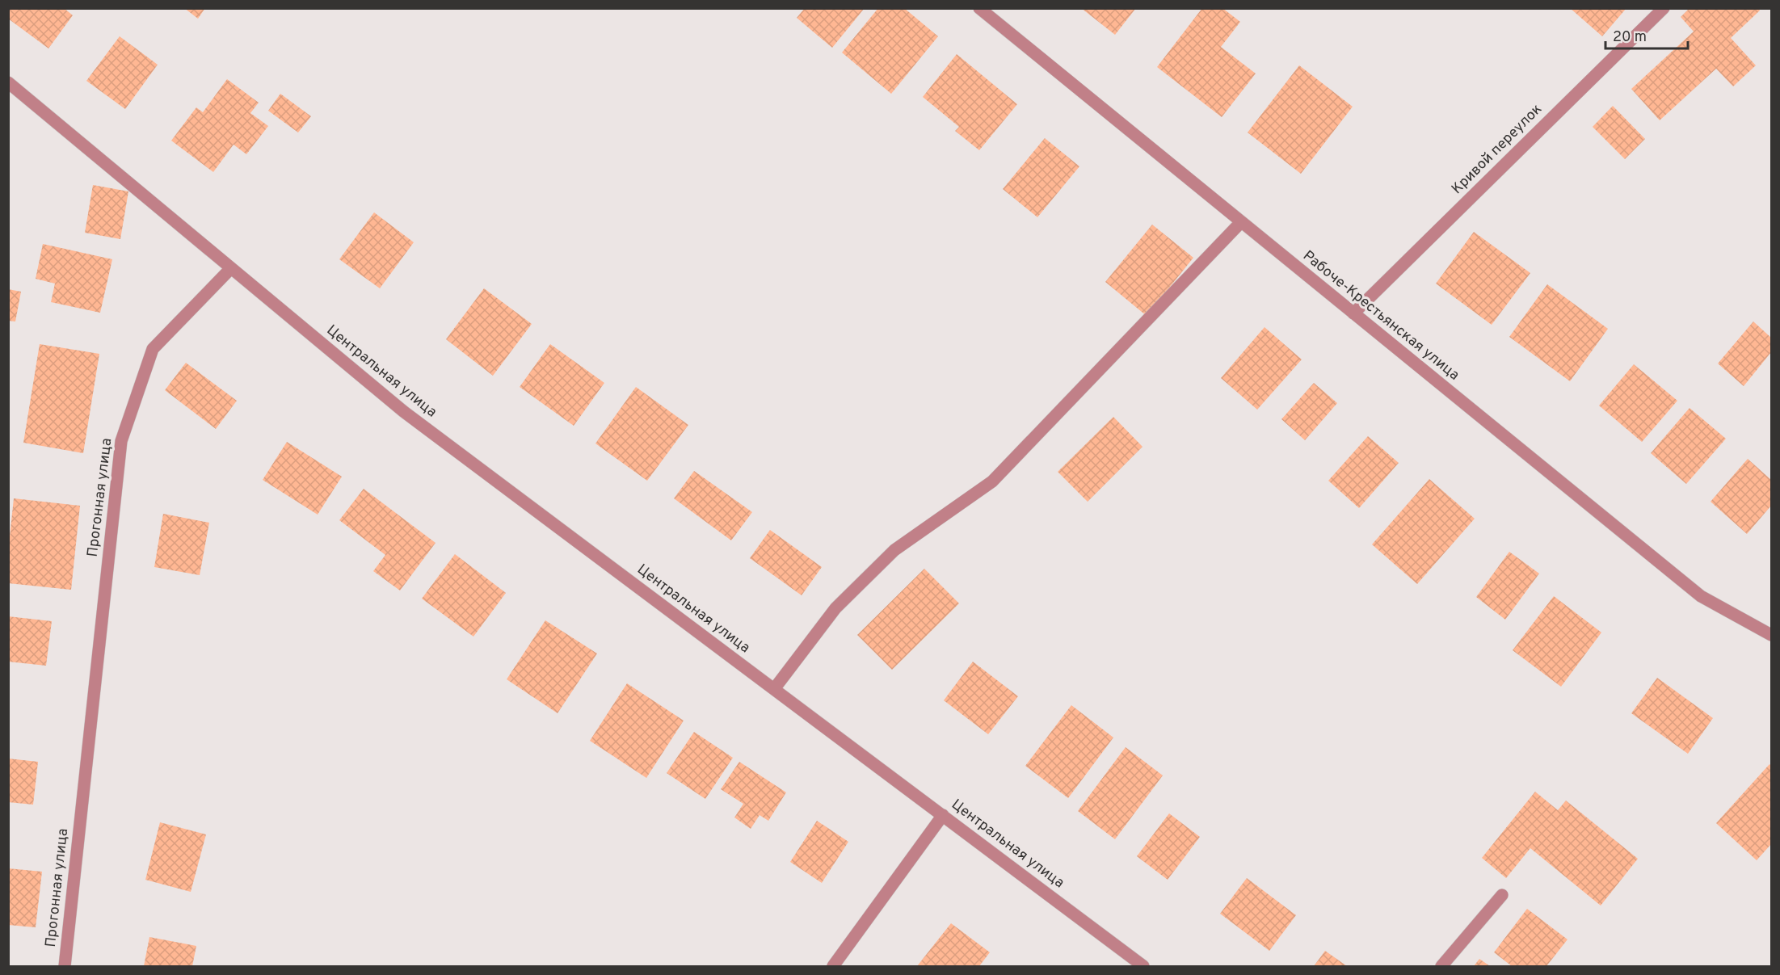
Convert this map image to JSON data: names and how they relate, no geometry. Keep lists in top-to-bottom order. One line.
{"streets":{"street":["Кривой переулок","Рабоче-Крестьянская улица","Центральная улица","Прогонная улица"]},"crossings":[["Кривой переулок","Рабоче-Крестьянская улица"],["Центральная улица","Прогонная улица"]],"scale_bar":"20 m"}
